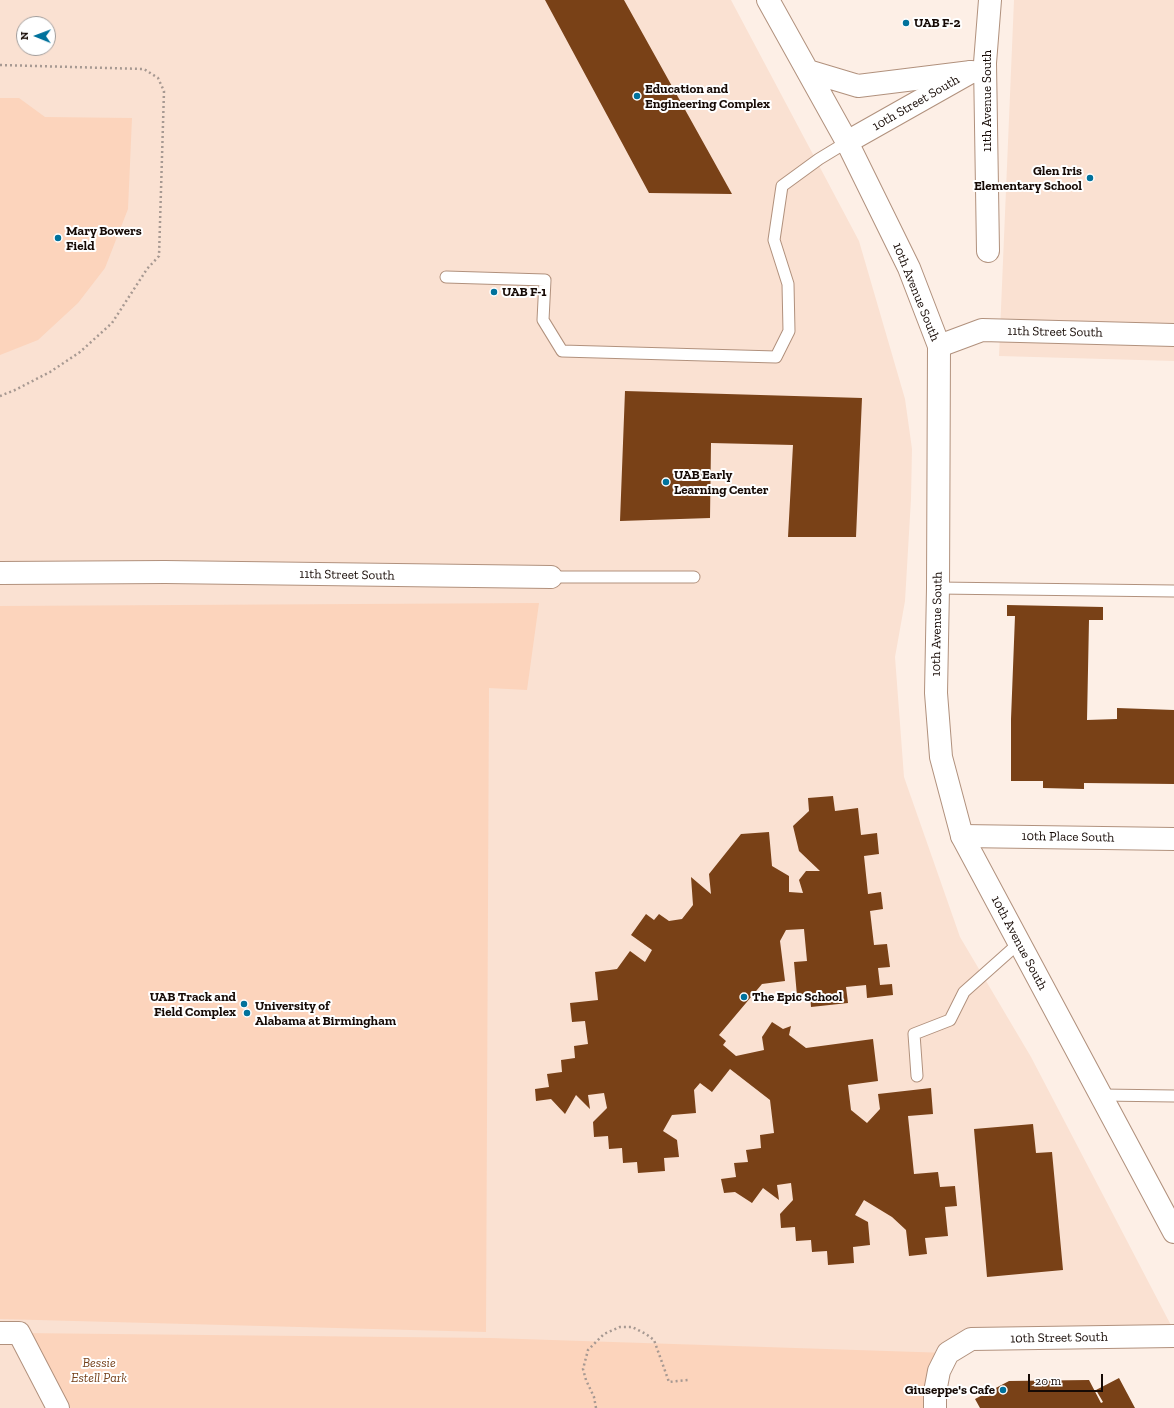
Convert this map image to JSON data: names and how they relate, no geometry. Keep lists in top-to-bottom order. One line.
{"streets":{"street":["11th Avenue South","10th Street South","10th Avenue South","11th Street South","10th Place South"]},"crossings":[["11th Avenue South","10th Street South"],["10th Street South","10th Avenue South"],["10th Avenue South","11th Street South"],["10th Avenue South","10th Place South"]],"parks":["Bessie Estell Park"],"places":["UAB F-2","Education and Engineering Complex","Glen Iris Elementary School","Mary Bowers Field","UAB F-1","UAB Early Learning Center","The Epic School","UAB Track and Field Complex","University of Alabama at Birmingham","Giuseppe's Cafe"],"scale_bar":"20 m","north":"left"}
